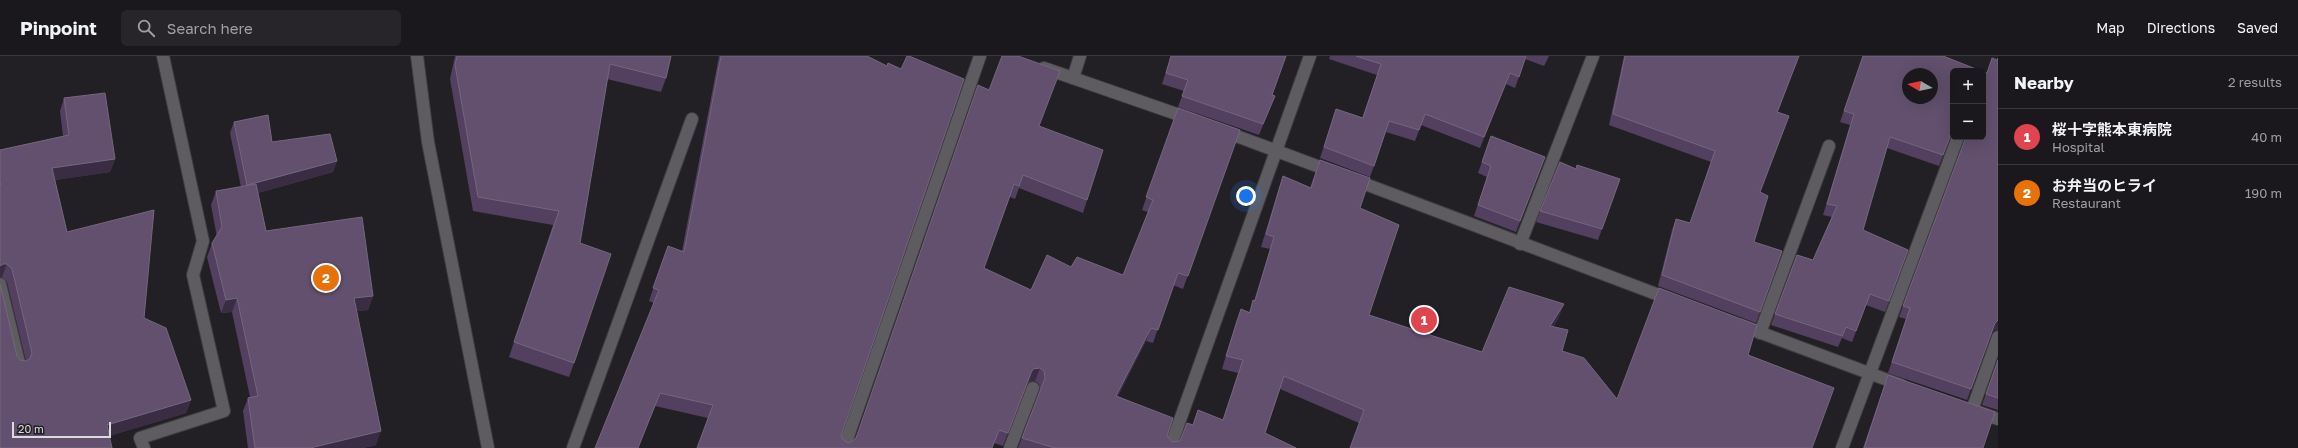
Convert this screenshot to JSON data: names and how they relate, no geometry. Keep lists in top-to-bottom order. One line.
{"scale_bar":"20 m","north":"left","page":{"header":"Pinpoint","search":"Search here","nav":["Map","Directions","Saved"],"heading":["Nearby","2 results"],"map_buttons":["+","−"],"list":[{"mark":"1","name":"桜十字熊本東病院","note":"Hospital","value":"40 m"},{"mark":"2","name":"お弁当のヒライ","note":"Restaurant","value":"190 m"}],"pins":["2","1"],"scale":"20 m"}}
